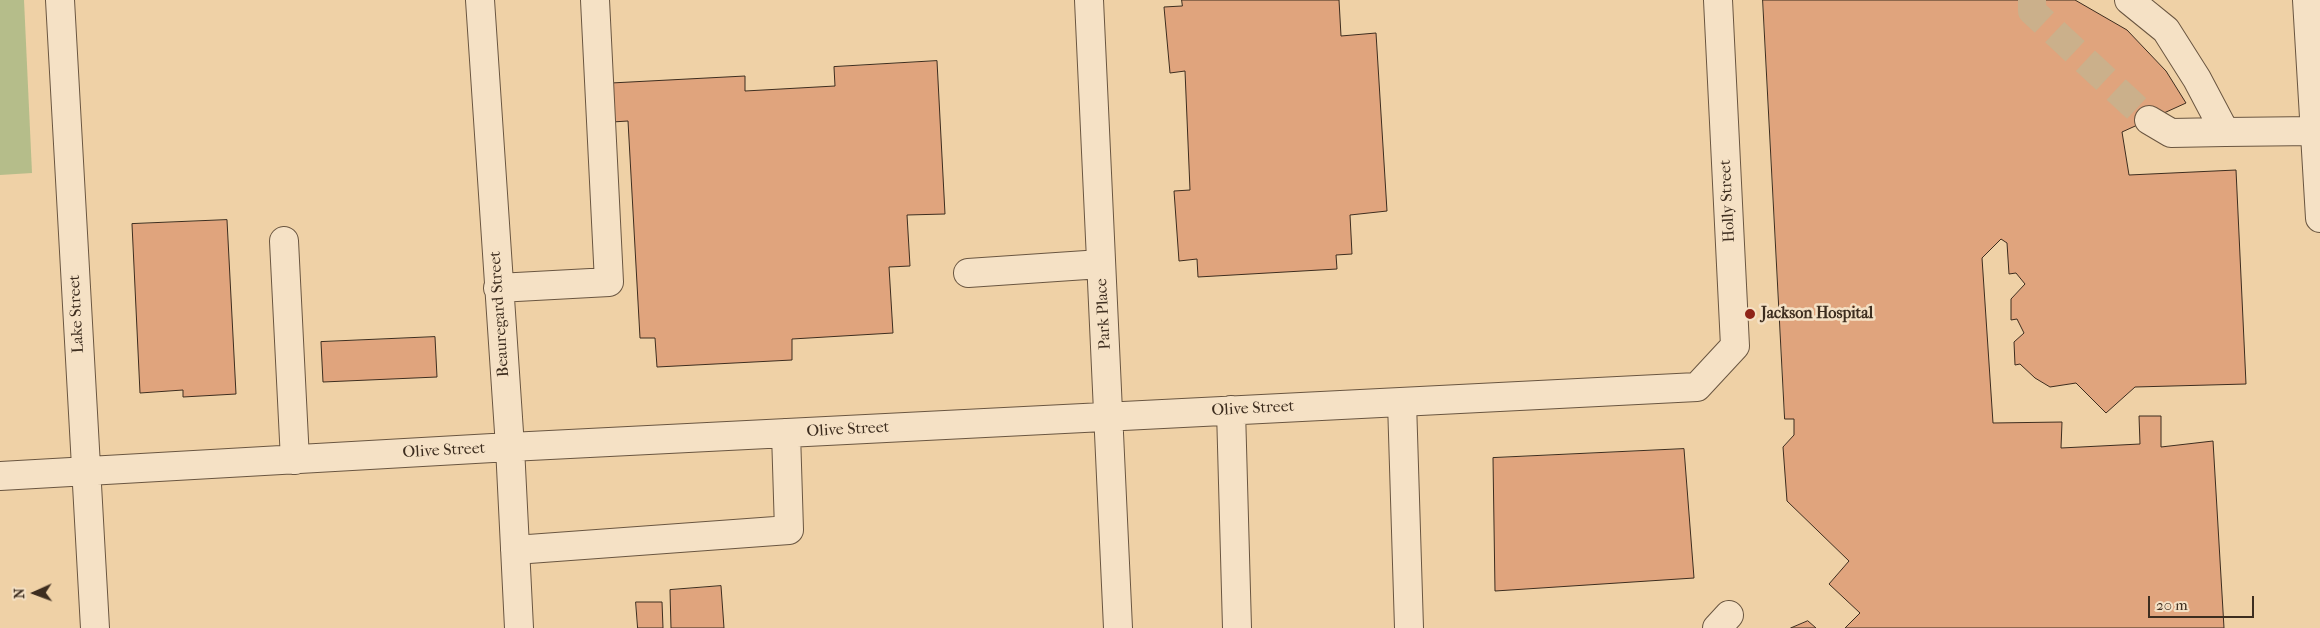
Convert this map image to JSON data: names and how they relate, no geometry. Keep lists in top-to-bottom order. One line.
{"streets":{"street":["Holly Street","Lake Street","Beauregard Street","Park Place","Olive Street"]},"crossings":[["Holly Street","Olive Street"],["Lake Street","Olive Street"],["Beauregard Street","Olive Street"],["Park Place","Olive Street"]],"places":["Jackson Hospital"],"scale_bar":"20 m","north":"left"}
